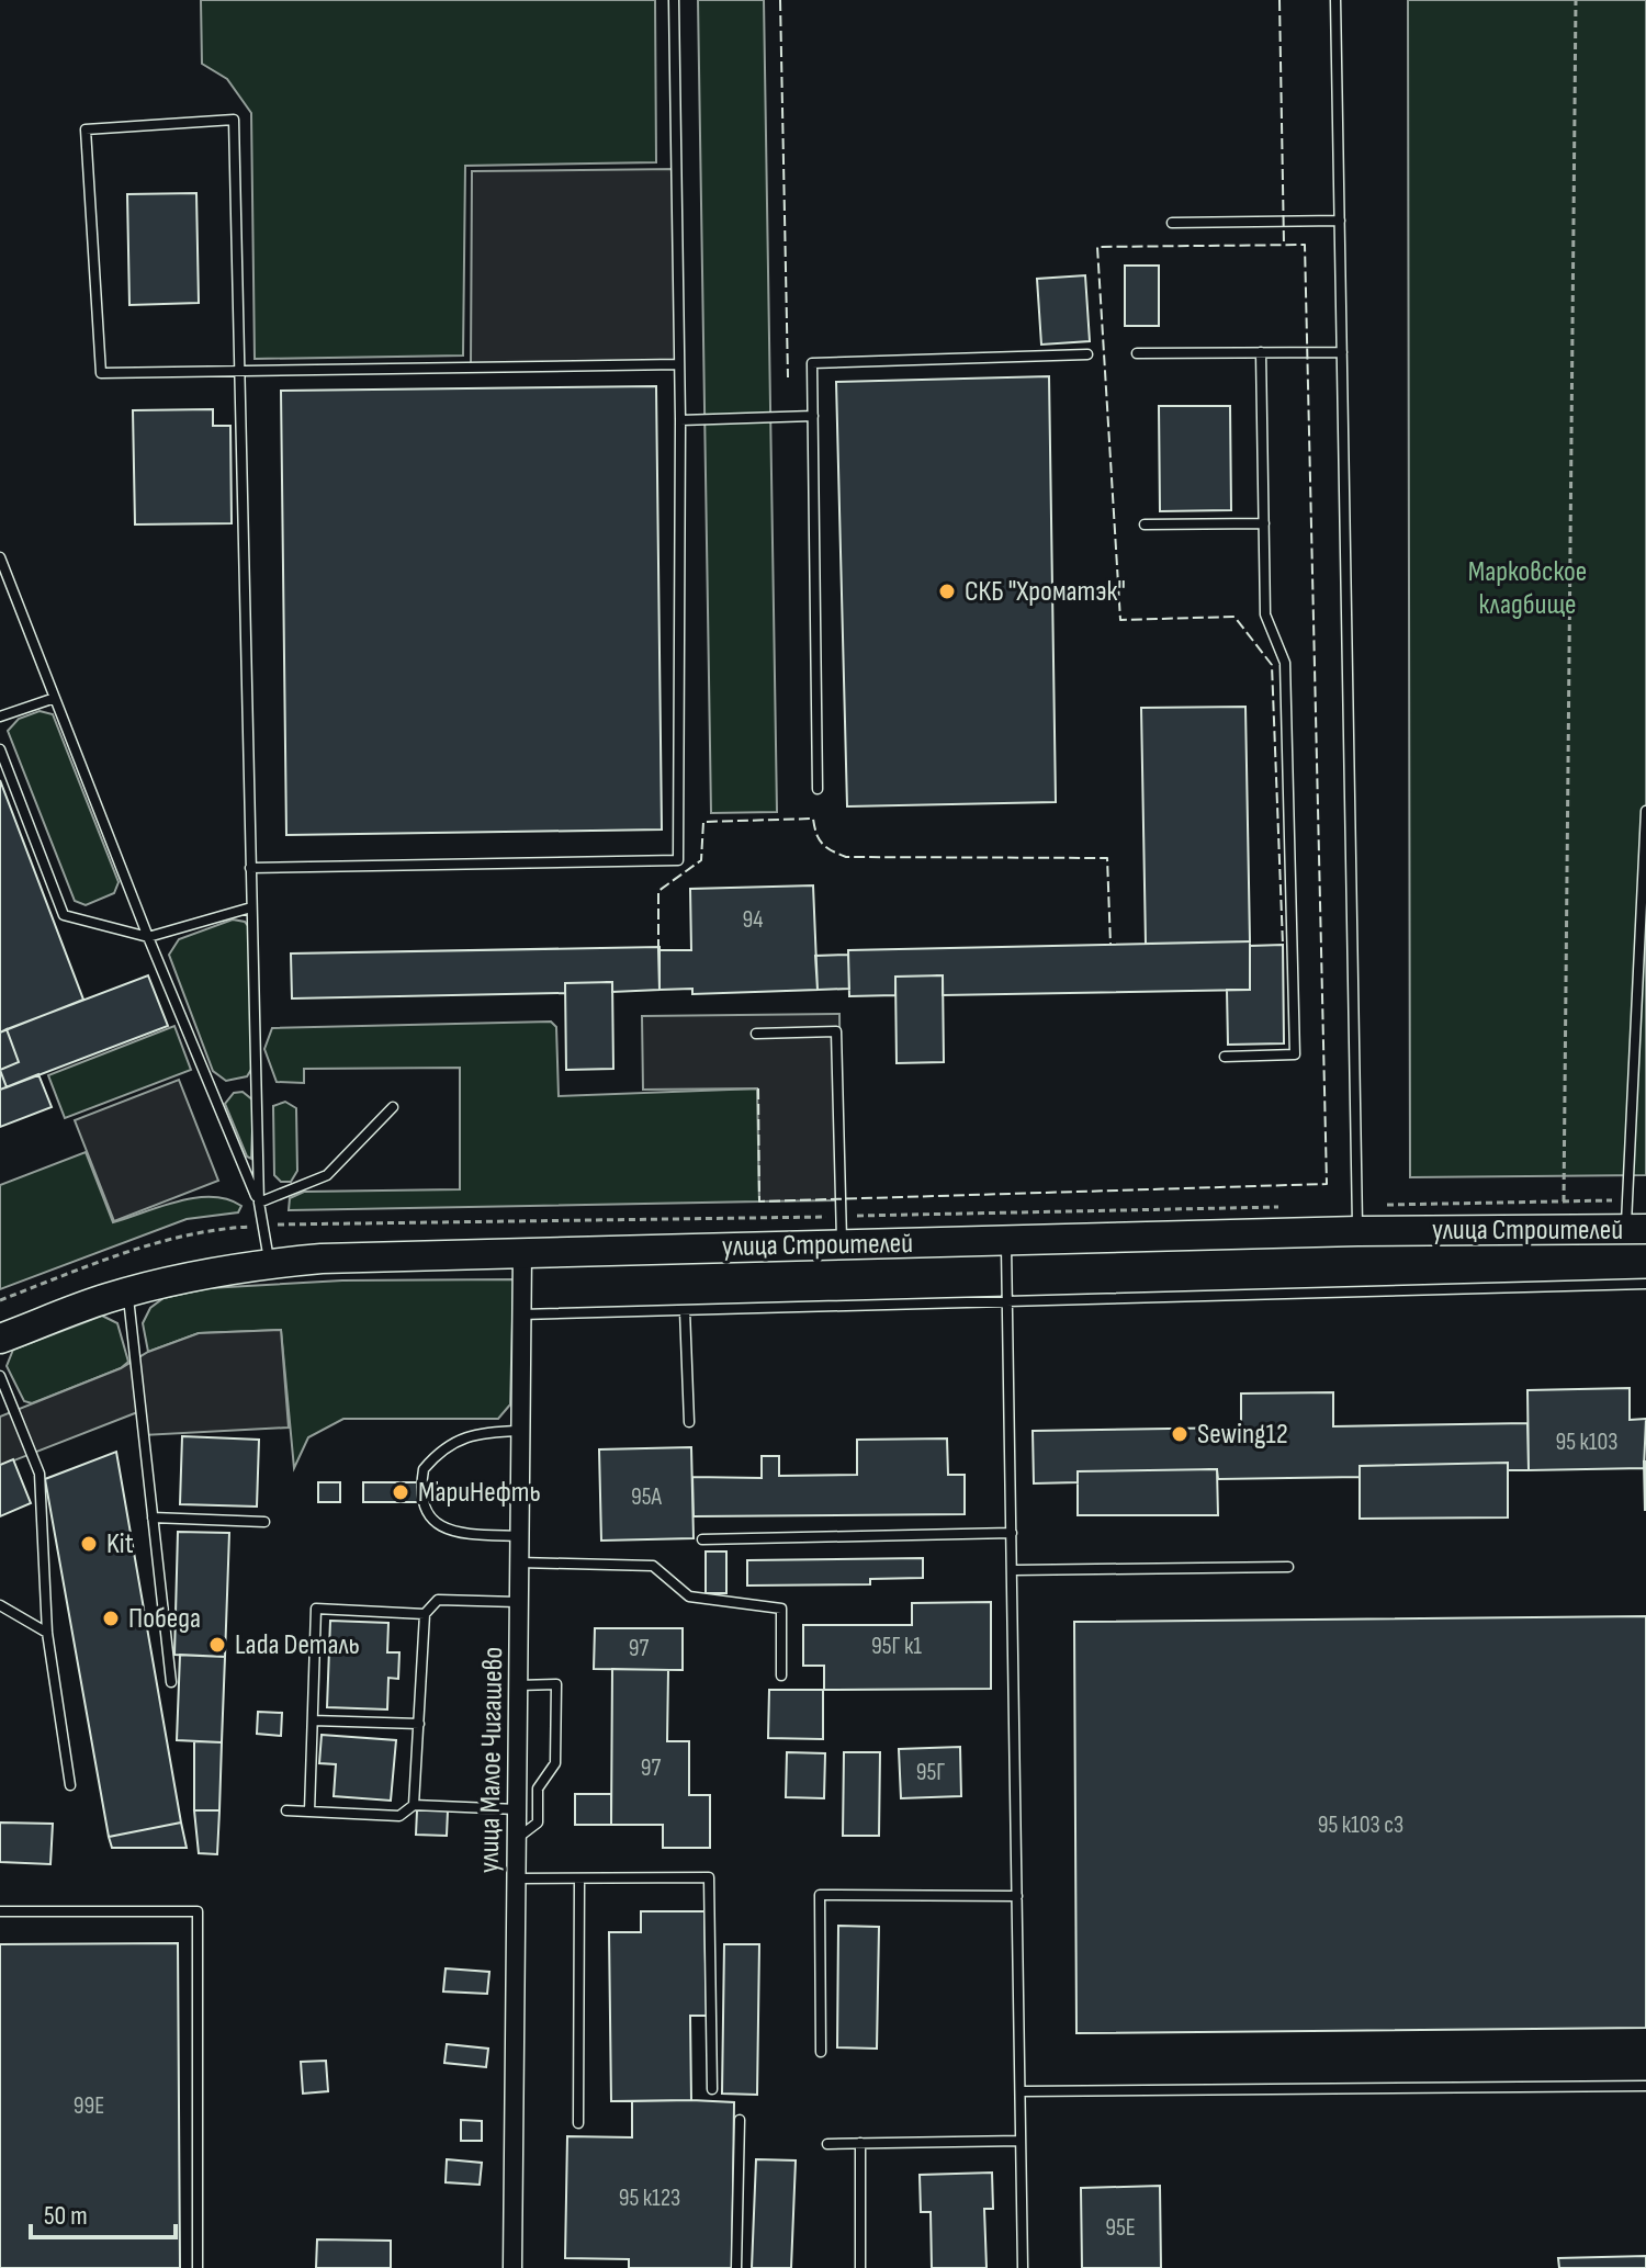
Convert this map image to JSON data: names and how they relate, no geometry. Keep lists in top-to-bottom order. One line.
{"streets":{"main road":["улица Строителей"],"street":["улица Малое Чигашево"]},"crossings":[["улица Строителей","улица Малое Чигашево"]],"parks":["Марковское кладбище"],"places":["СКБ \"Хроматэк\"","Sewing12","МариНефть","Kit","Победа","Lada Dеталь"],"house_numbers":["94","95 к103","95А","95Г к1","97","97","95Г","95 к103 с3","99Е","95 к123","95Е"],"scale_bar":"50 m"}
